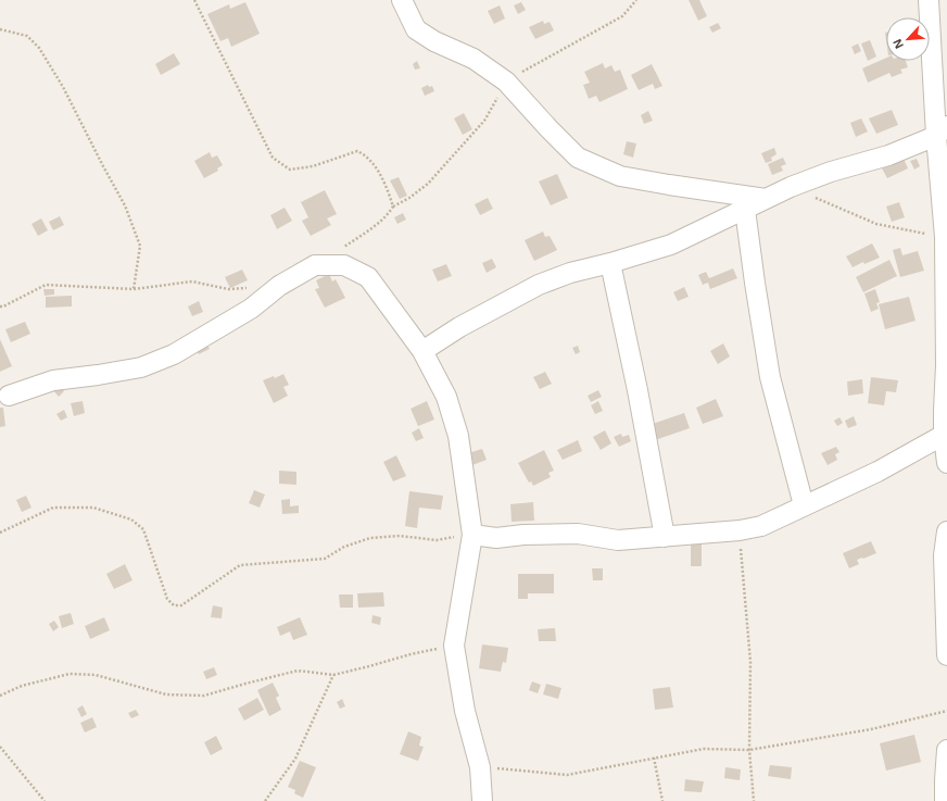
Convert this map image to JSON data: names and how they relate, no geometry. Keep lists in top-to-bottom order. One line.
{"north":"bottom left"}
